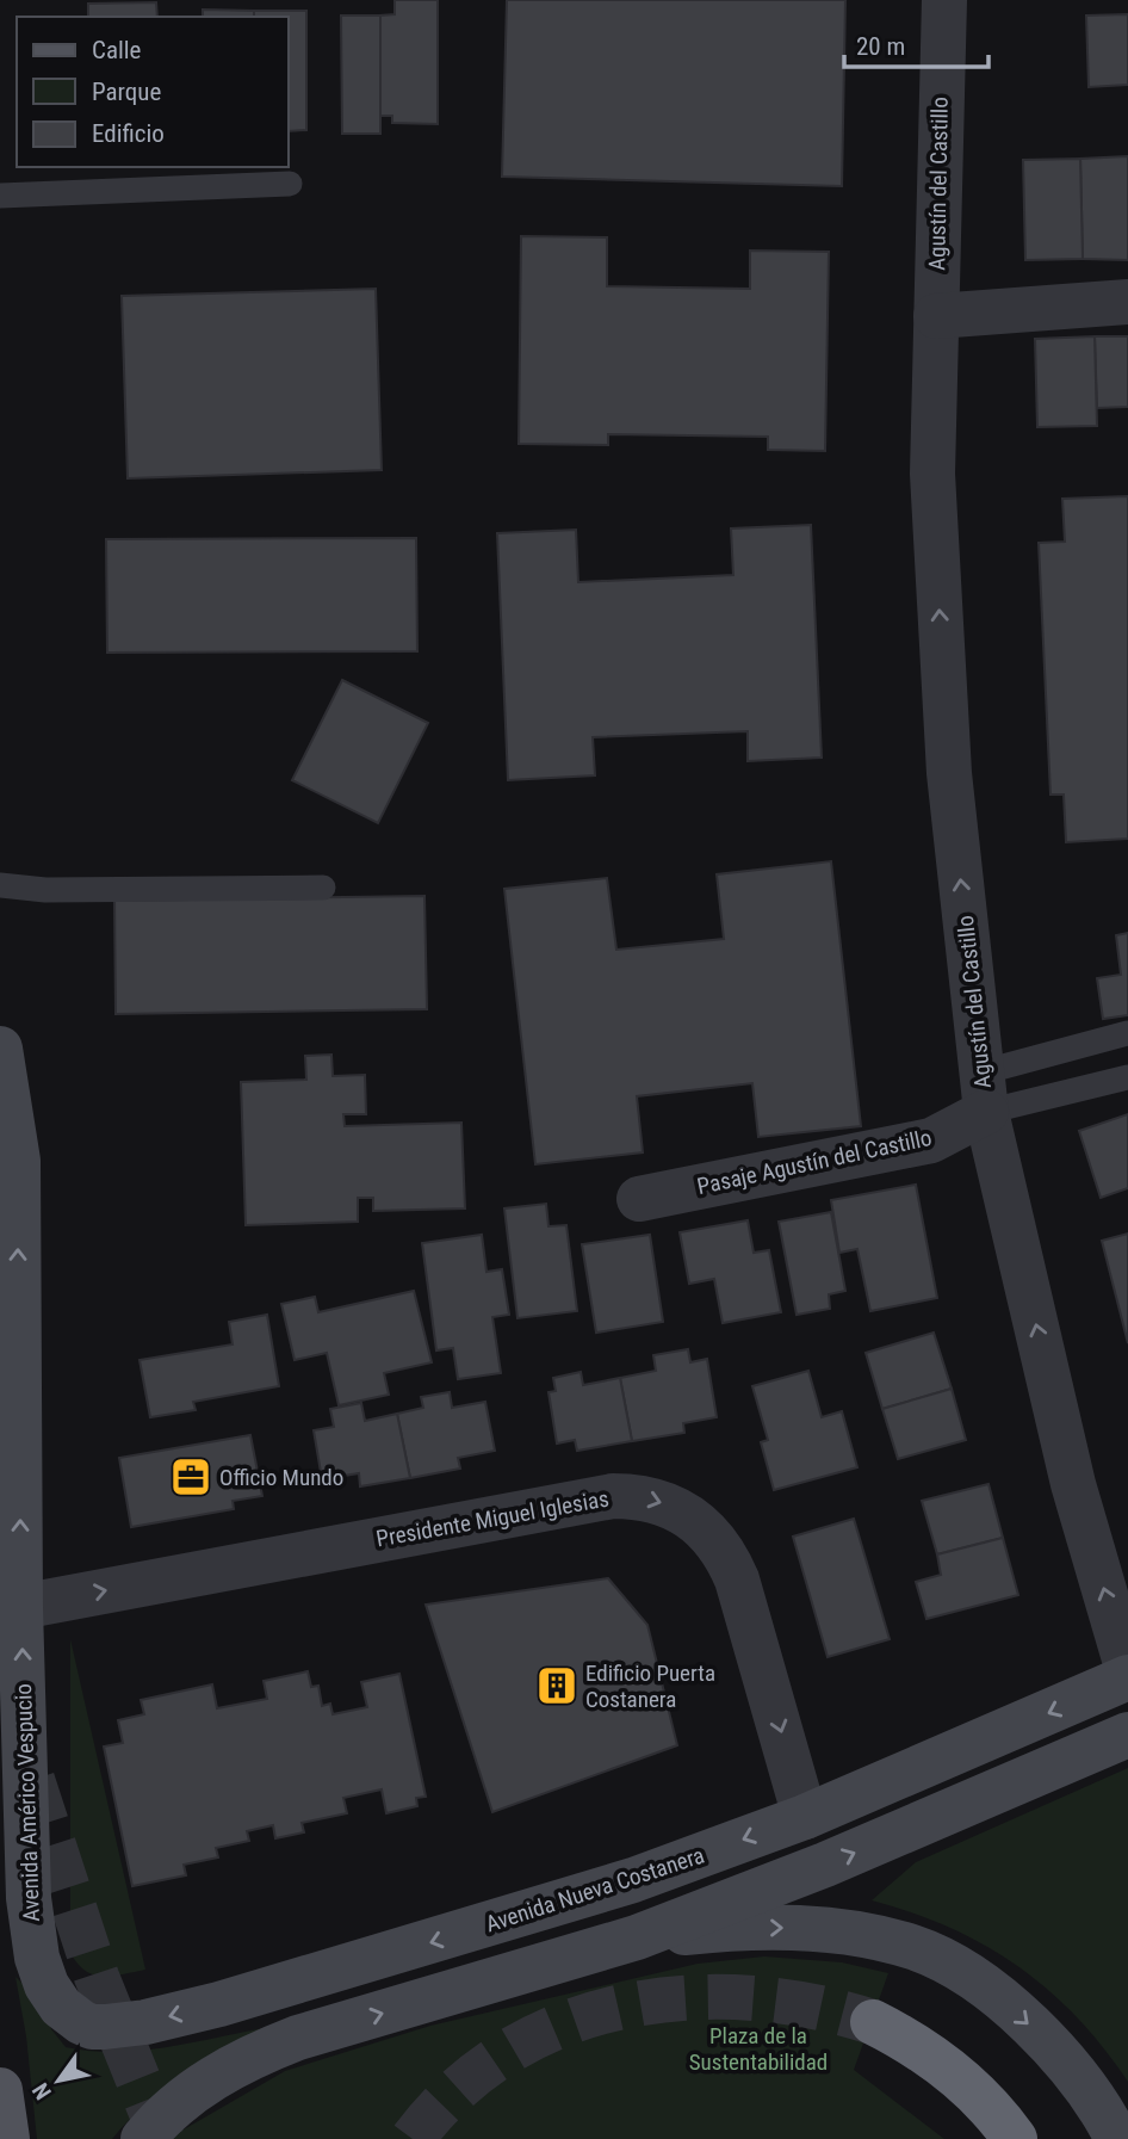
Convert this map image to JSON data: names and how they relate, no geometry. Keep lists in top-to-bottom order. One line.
{"streets":{"main road":["Avenida Américo Vespucio","Avenida Nueva Costanera"],"street":["Agustín del Castillo","Pasaje Agustín del Castillo","Presidente Miguel Iglesias"]},"crossings":[["Agustín del Castillo","Pasaje Agustín del Castillo"],["Agustín del Castillo","Avenida Nueva Costanera"],["Presidente Miguel Iglesias","Avenida Américo Vespucio"],["Presidente Miguel Iglesias","Avenida Nueva Costanera"],["Avenida Américo Vespucio","Avenida Nueva Costanera"]],"one_way":["Agustín del Castillo","Presidente Miguel Iglesias","Avenida Américo Vespucio"],"parks":["Plaza de la Sustentabilidad"],"places":{"office":["Officio Mundo"],"building":["Edificio Puerta Costanera"]},"legend":["Calle","Parque","Edificio"],"scale_bar":"20 m","north":"bottom left"}
